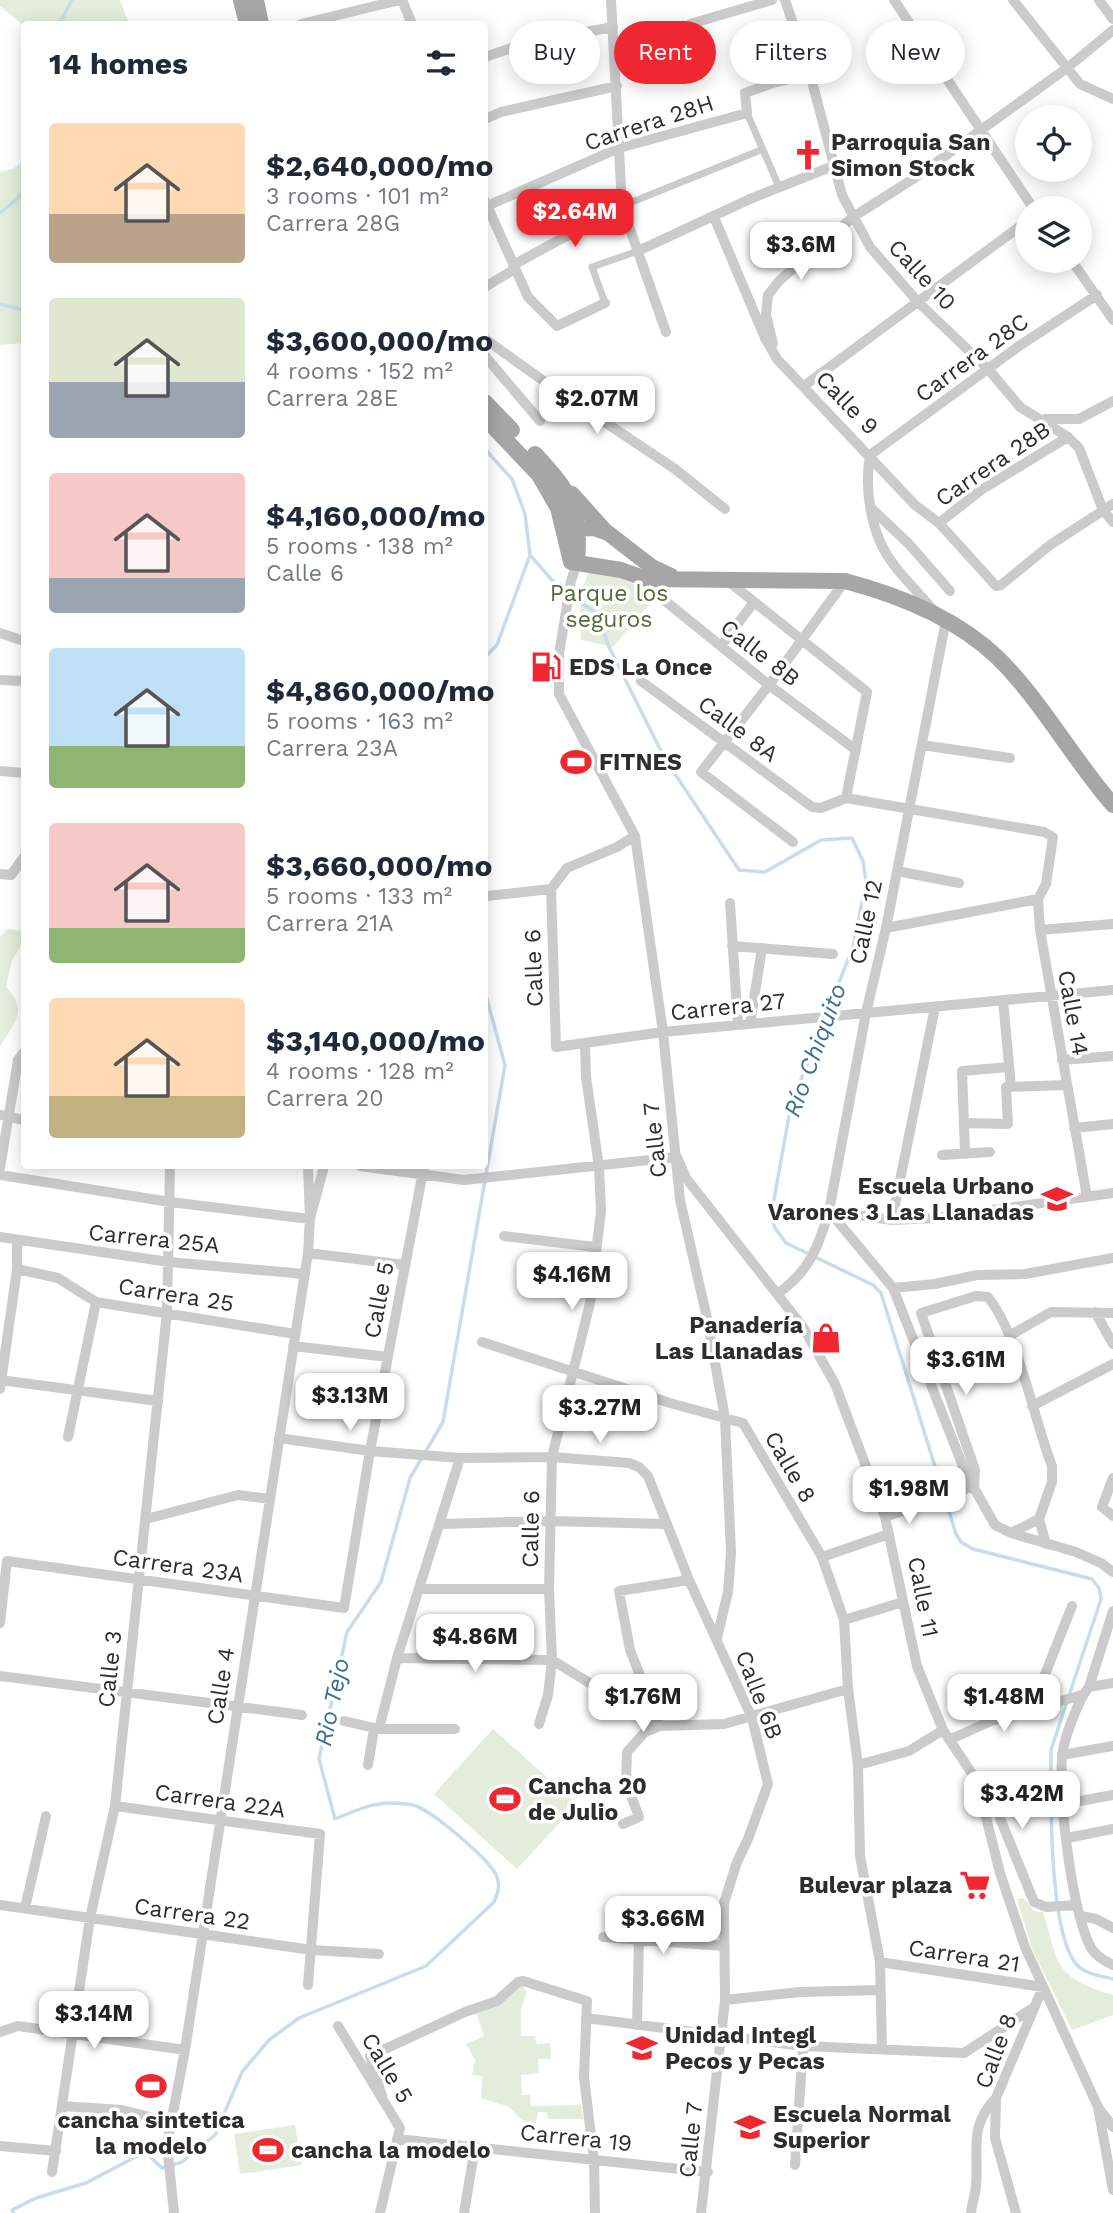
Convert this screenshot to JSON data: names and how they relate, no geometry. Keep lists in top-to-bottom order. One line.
{"streets":{"street":["Carrera 28H","Calle 10","Carrera 28C","Calle 9","Carrera 28B","Calle 8B","Calle 8A","Calle 12","Calle 6","Carrera 27","Calle 14","Calle 7","Carrera 25A","Carrera 25","Calle 5","Calle 8","Carrera 23A","Calle 11","Calle 3","Calle 4","Calle 6B","Carrera 22A","Carrera 22","Carrera 21","Carrera 19"]},"crossings":[["Calle 10","Carrera 28C"],["Calle 10","Calle 9"],["Calle 10","Carrera 28B"],["Carrera 28C","Calle 9"],["Calle 9","Carrera 28B"],["Calle 12","Carrera 27"],["Calle 12","Calle 14"],["Calle 12","Calle 11"],["Calle 6","Carrera 27"],["Calle 6","Calle 6B"],["Carrera 27","Calle 14"],["Carrera 27","Calle 7"],["Calle 7","Calle 8"],["Calle 7","Calle 11"],["Calle 7","Calle 6B"],["Calle 7","Carrera 19"],["Carrera 25A","Calle 3"],["Carrera 25A","Calle 4"],["Carrera 25","Calle 3"],["Carrera 25","Calle 4"],["Calle 5","Carrera 23A"],["Calle 5","Carrera 19"],["Calle 8","Calle 11"],["Calle 8","Carrera 21"],["Carrera 23A","Calle 3"],["Carrera 23A","Calle 4"],["Calle 11","Carrera 21"],["Calle 3","Carrera 22A"],["Calle 3","Carrera 22"],["Calle 4","Carrera 22A"],["Calle 4","Carrera 22"],["Carrera 22A","Carrera 22"]],"water":["Río Chiquito","Rio Tejo"],"parks":["Parque los seguros"],"places":{"church":["Parroquia San Simon Stock"],"fuel station":["EDS La Once"],"sports":["FITNES","Cancha 20 de Julio","cancha sintetica la modelo","cancha la modelo"],"school or university":["Escuela Urbano Varones 3 Las Llanadas","Unidad Integl Pecos y Pecas","Escuela Normal Superior"],"shop":["Panadería Las Llanadas"],"supermarket":["Bulevar plaza"]},"page":{"chip":["Buy","Rent","Filters","New"],"heading":"14 homes","list":[{"name":"$2,640,000/mo","note":"3 rooms · 101 m² · Carrera 28G"},{"name":"$3,600,000/mo","note":"4 rooms · 152 m² · Carrera 28E"},{"name":"$4,160,000/mo","note":"5 rooms · 138 m² · Calle 6"},{"name":"$4,860,000/mo","note":"5 rooms · 163 m² · Carrera 23A"},{"name":"$3,660,000/mo","note":"5 rooms · 133 m² · Carrera 21A"},{"name":"$3,140,000/mo","note":"4 rooms · 128 m² · Carrera 20"}],"price":["$2.64M","$3.6M","$2.07M","$4.16M","$3.61M","$3.13M","$3.27M","$1.98M","$4.86M","$1.76M","$1.48M","$3.42M","$3.66M","$3.14M"]}}
